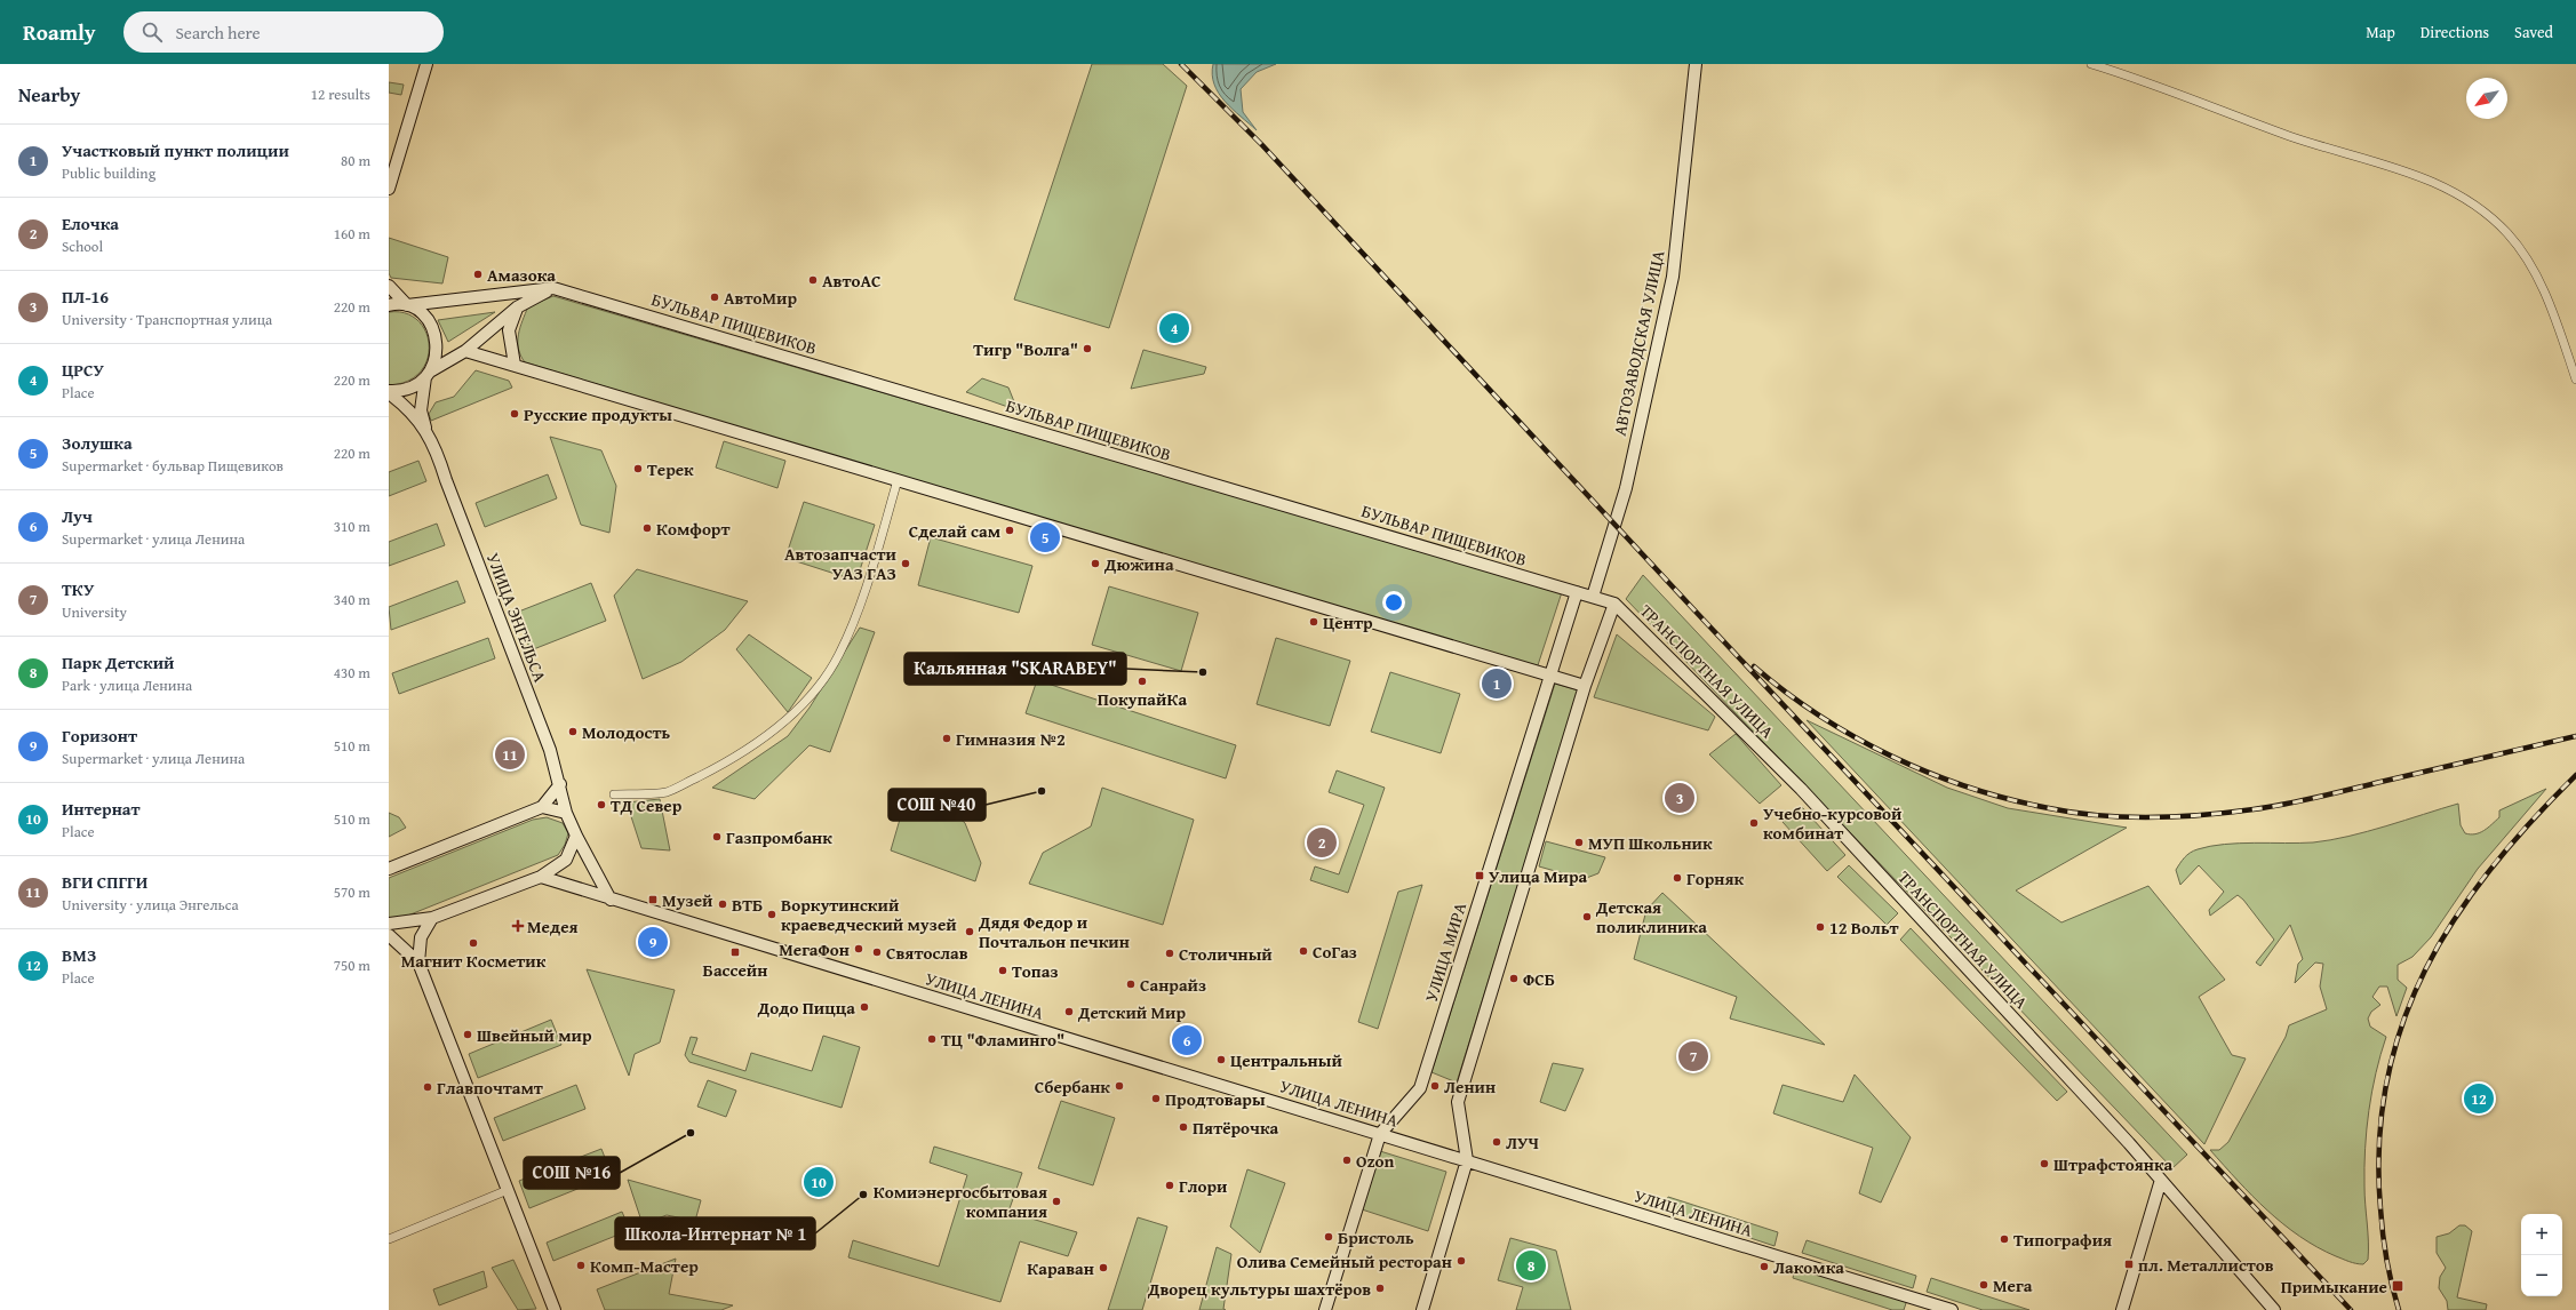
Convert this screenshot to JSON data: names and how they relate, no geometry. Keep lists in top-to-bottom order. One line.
{"streets":{"main road":["БУЛЬВАР ПИЩЕВИКОВ","АВТОЗАВОДСКАЯ УЛИЦА","УЛИЦА ЭНГЕЛЬСА","ТРАНСПОРТНАЯ УЛИЦА","УЛИЦА МИРА","УЛИЦА ЛЕНИНА"]},"crossings":[["БУЛЬВАР ПИЩЕВИКОВ","АВТОЗАВОДСКАЯ УЛИЦА"],["БУЛЬВАР ПИЩЕВИКОВ","ТРАНСПОРТНАЯ УЛИЦА"],["БУЛЬВАР ПИЩЕВИКОВ","УЛИЦА МИРА"],["УЛИЦА МИРА","УЛИЦА ЛЕНИНА"]],"places":{"other":["Амазока","АвтоАС","АвтоМир","Тигр \"Волга\"","Русские продукты","Терек","Комфорт","Сделай сам","Автозапчасти УАЗ ГАЗ","Дюжина","Центр","Кальянная \"SKARABEY\"","ПокупайКа","Молодость","Гимназия №2","СОШ №40","ТД Север","Учебно-курсовой комбинат","Газпромбанк","МУП Школьник","Горняк","ВТБ","Воркутинский краеведческий музей","Детская поликлиника","12 Вольт","Дядя Федор и Почтальон печкин","Магнит Косметик","МегаФон","СоГаз","Святослав","Столичный","Топаз","ФСБ","Санрайз","Додо Пицца","Детский Мир","Швейный мир","ТЦ \"Фламинго\"","Центральный","Сбербанк","Ленин","Главпочтамт","Продтовары","Пятёрочка","СОШ №16","ЛУЧ","Ozon","Штрафстоянка","Глори","Школа-Интернат № 1","Комиэнергосбытовая компания","Бристоль","Типография","Олива Семейный ресторан","Комп-Мастер","Лакомка","Караван","Мега","Дворец культуры шахтёров"],"transit":["Улица Мира","Музей","Бассейн","пл. Металлистов","Примыкание"],"health":["Медея"]},"north":"bottom left","page":{"header":"Roamly","search":"Search here","nav":["Map","Directions","Saved"],"heading":["Nearby","12 results"],"list":[{"mark":"1","name":"Участковый пункт полиции","note":"Public building","value":"80 m"},{"mark":"2","name":"Елочка","note":"School","value":"160 m"},{"mark":"3","name":"ПЛ-16","note":"University · Транспортная улица","value":"220 m"},{"mark":"4","name":"ЦРСУ","note":"Place","value":"220 m"},{"mark":"5","name":"Золушка","note":"Supermarket · бульвар Пищевиков","value":"220 m"},{"mark":"6","name":"Луч","note":"Supermarket · улица Ленина","value":"310 m"},{"mark":"7","name":"ТКУ","note":"University","value":"340 m"},{"mark":"8","name":"Парк Детский","note":"Park · улица Ленина","value":"430 m"},{"mark":"9","name":"Горизонт","note":"Supermarket · улица Ленина","value":"510 m"},{"mark":"10","name":"Интернат","note":"Place","value":"510 m"},{"mark":"11","name":"ВГИ СПГГИ","note":"University · улица Энгельса","value":"570 m"},{"mark":"12","name":"ВМЗ","note":"Place","value":"750 m"}],"pins":["4","5","1","11","3","2","9","6","7","12","10","8"],"map_buttons":["+","−"]}}
